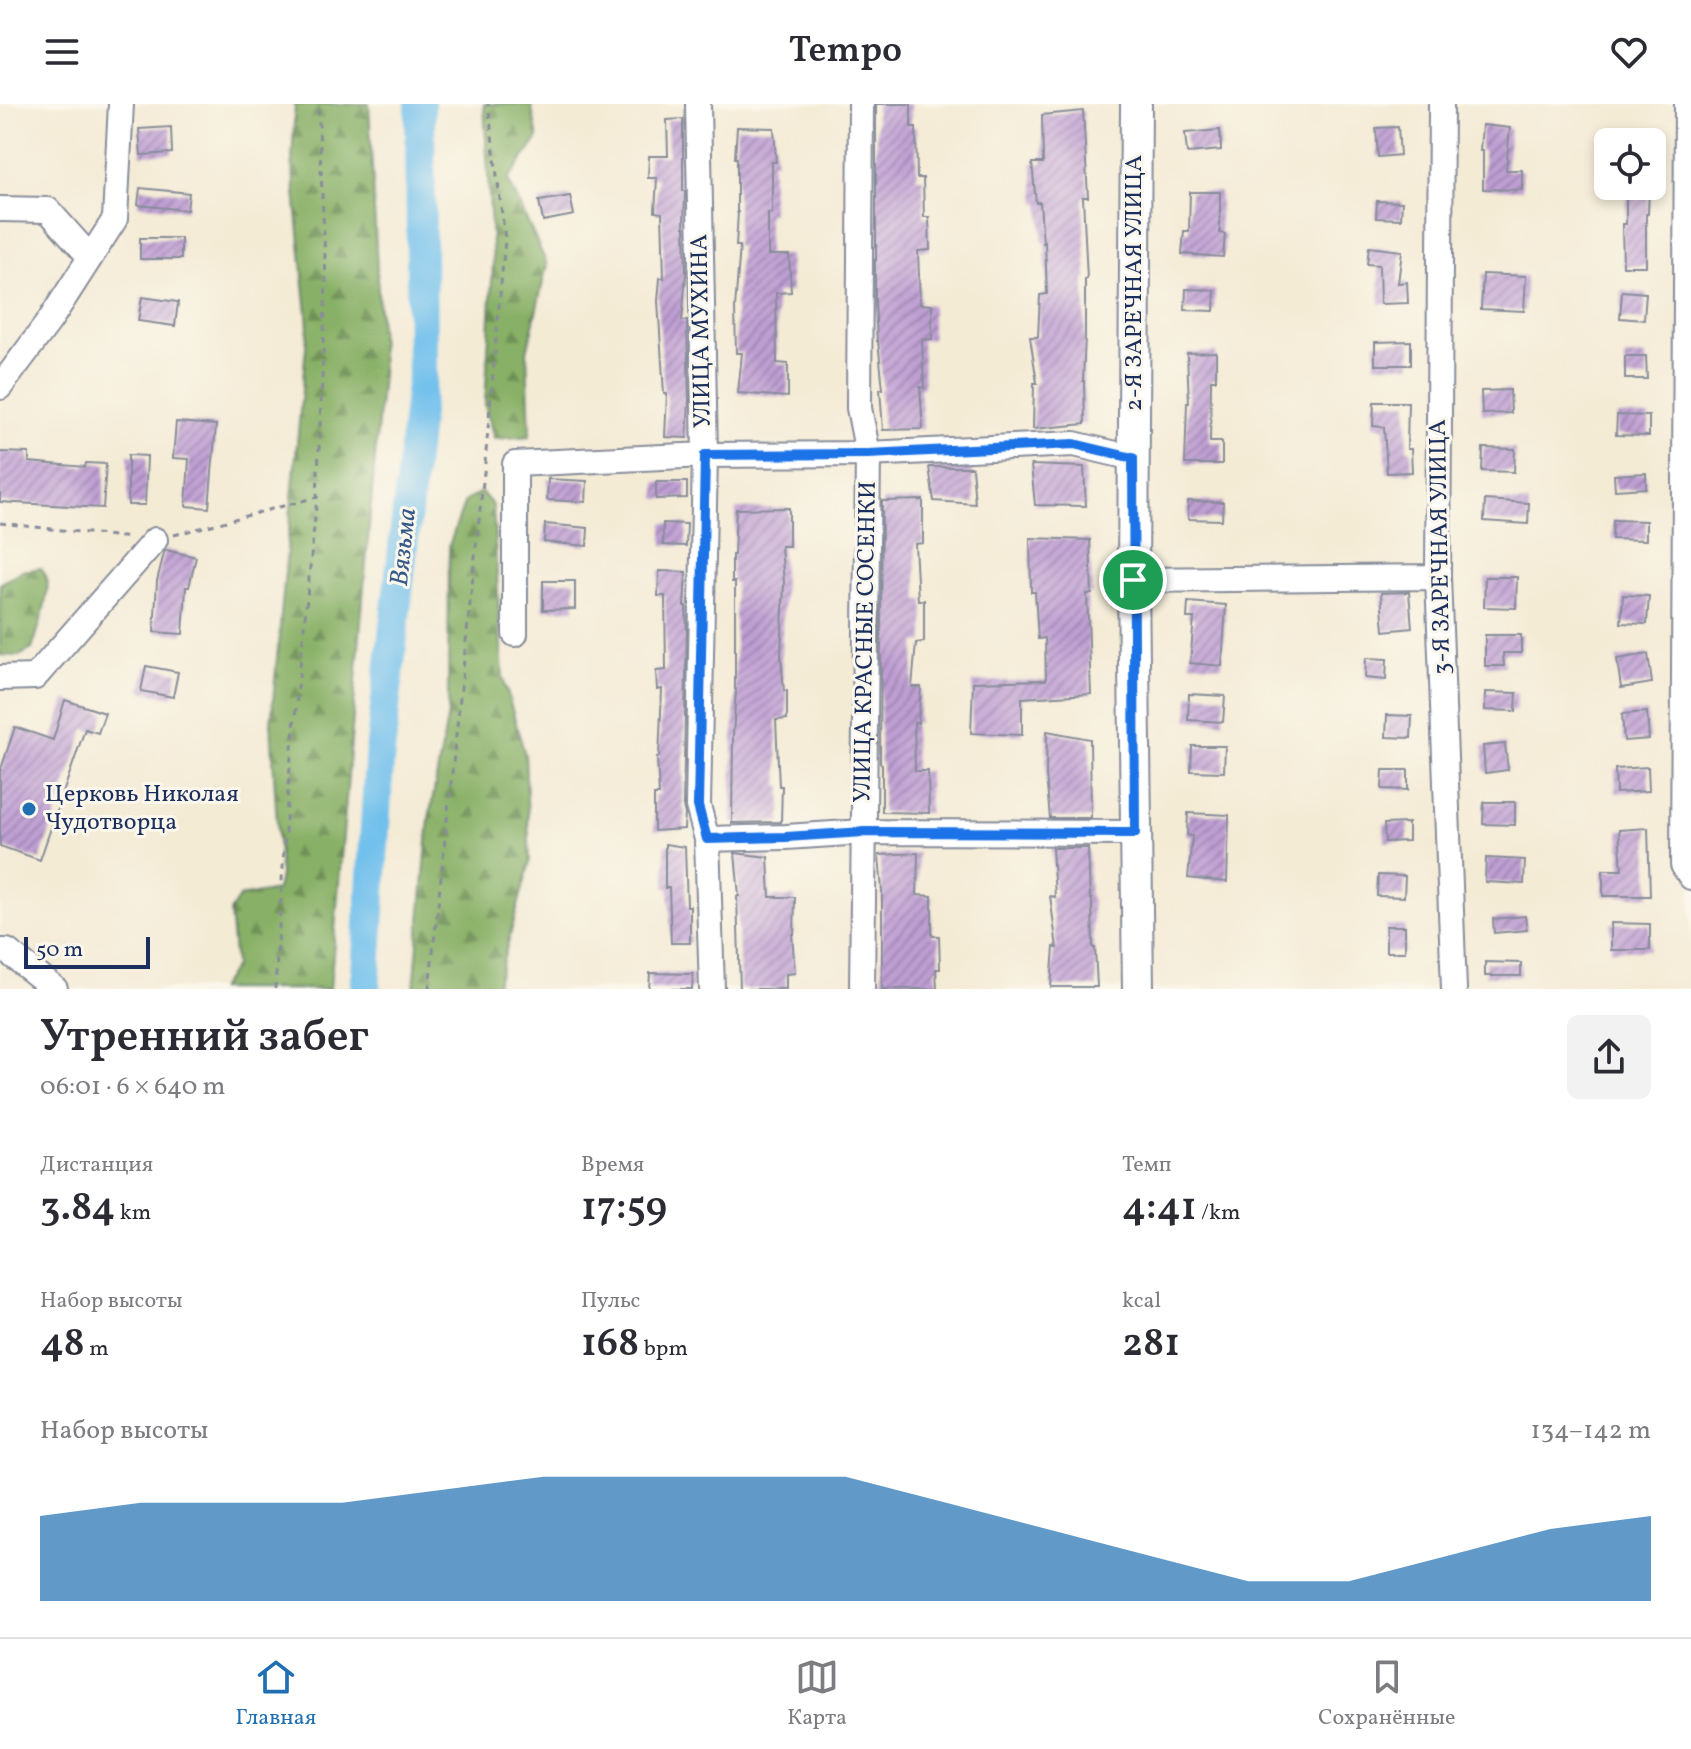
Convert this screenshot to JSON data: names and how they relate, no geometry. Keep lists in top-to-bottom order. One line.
{"streets":{"main road":["2-Я ЗАРЕЧНАЯ УЛИЦА"],"street":["УЛИЦА МУХИНА","3-Я ЗАРЕЧНАЯ УЛИЦА","УЛИЦА КРАСНЫЕ СОСЕНКИ"]},"water":["Вязьма"],"places":["Церковь Николая Чудотворца"],"scale_bar":"50 m","page":{"header":"Tempo","scale":"50 m","heading":["Утренний забег","06:01 · 6 × 640 m"],"stats":[["Дистанция","3.84 km"],["Время","17:59"],["Темп","4:41 /km"],["Набор высоты","48 m"],["Пульс","168 bpm"],["kcal","281"]],"chart":["Набор высоты","134–142 m"],"tabs":["Главная","Карта","Сохранённые"]}}
